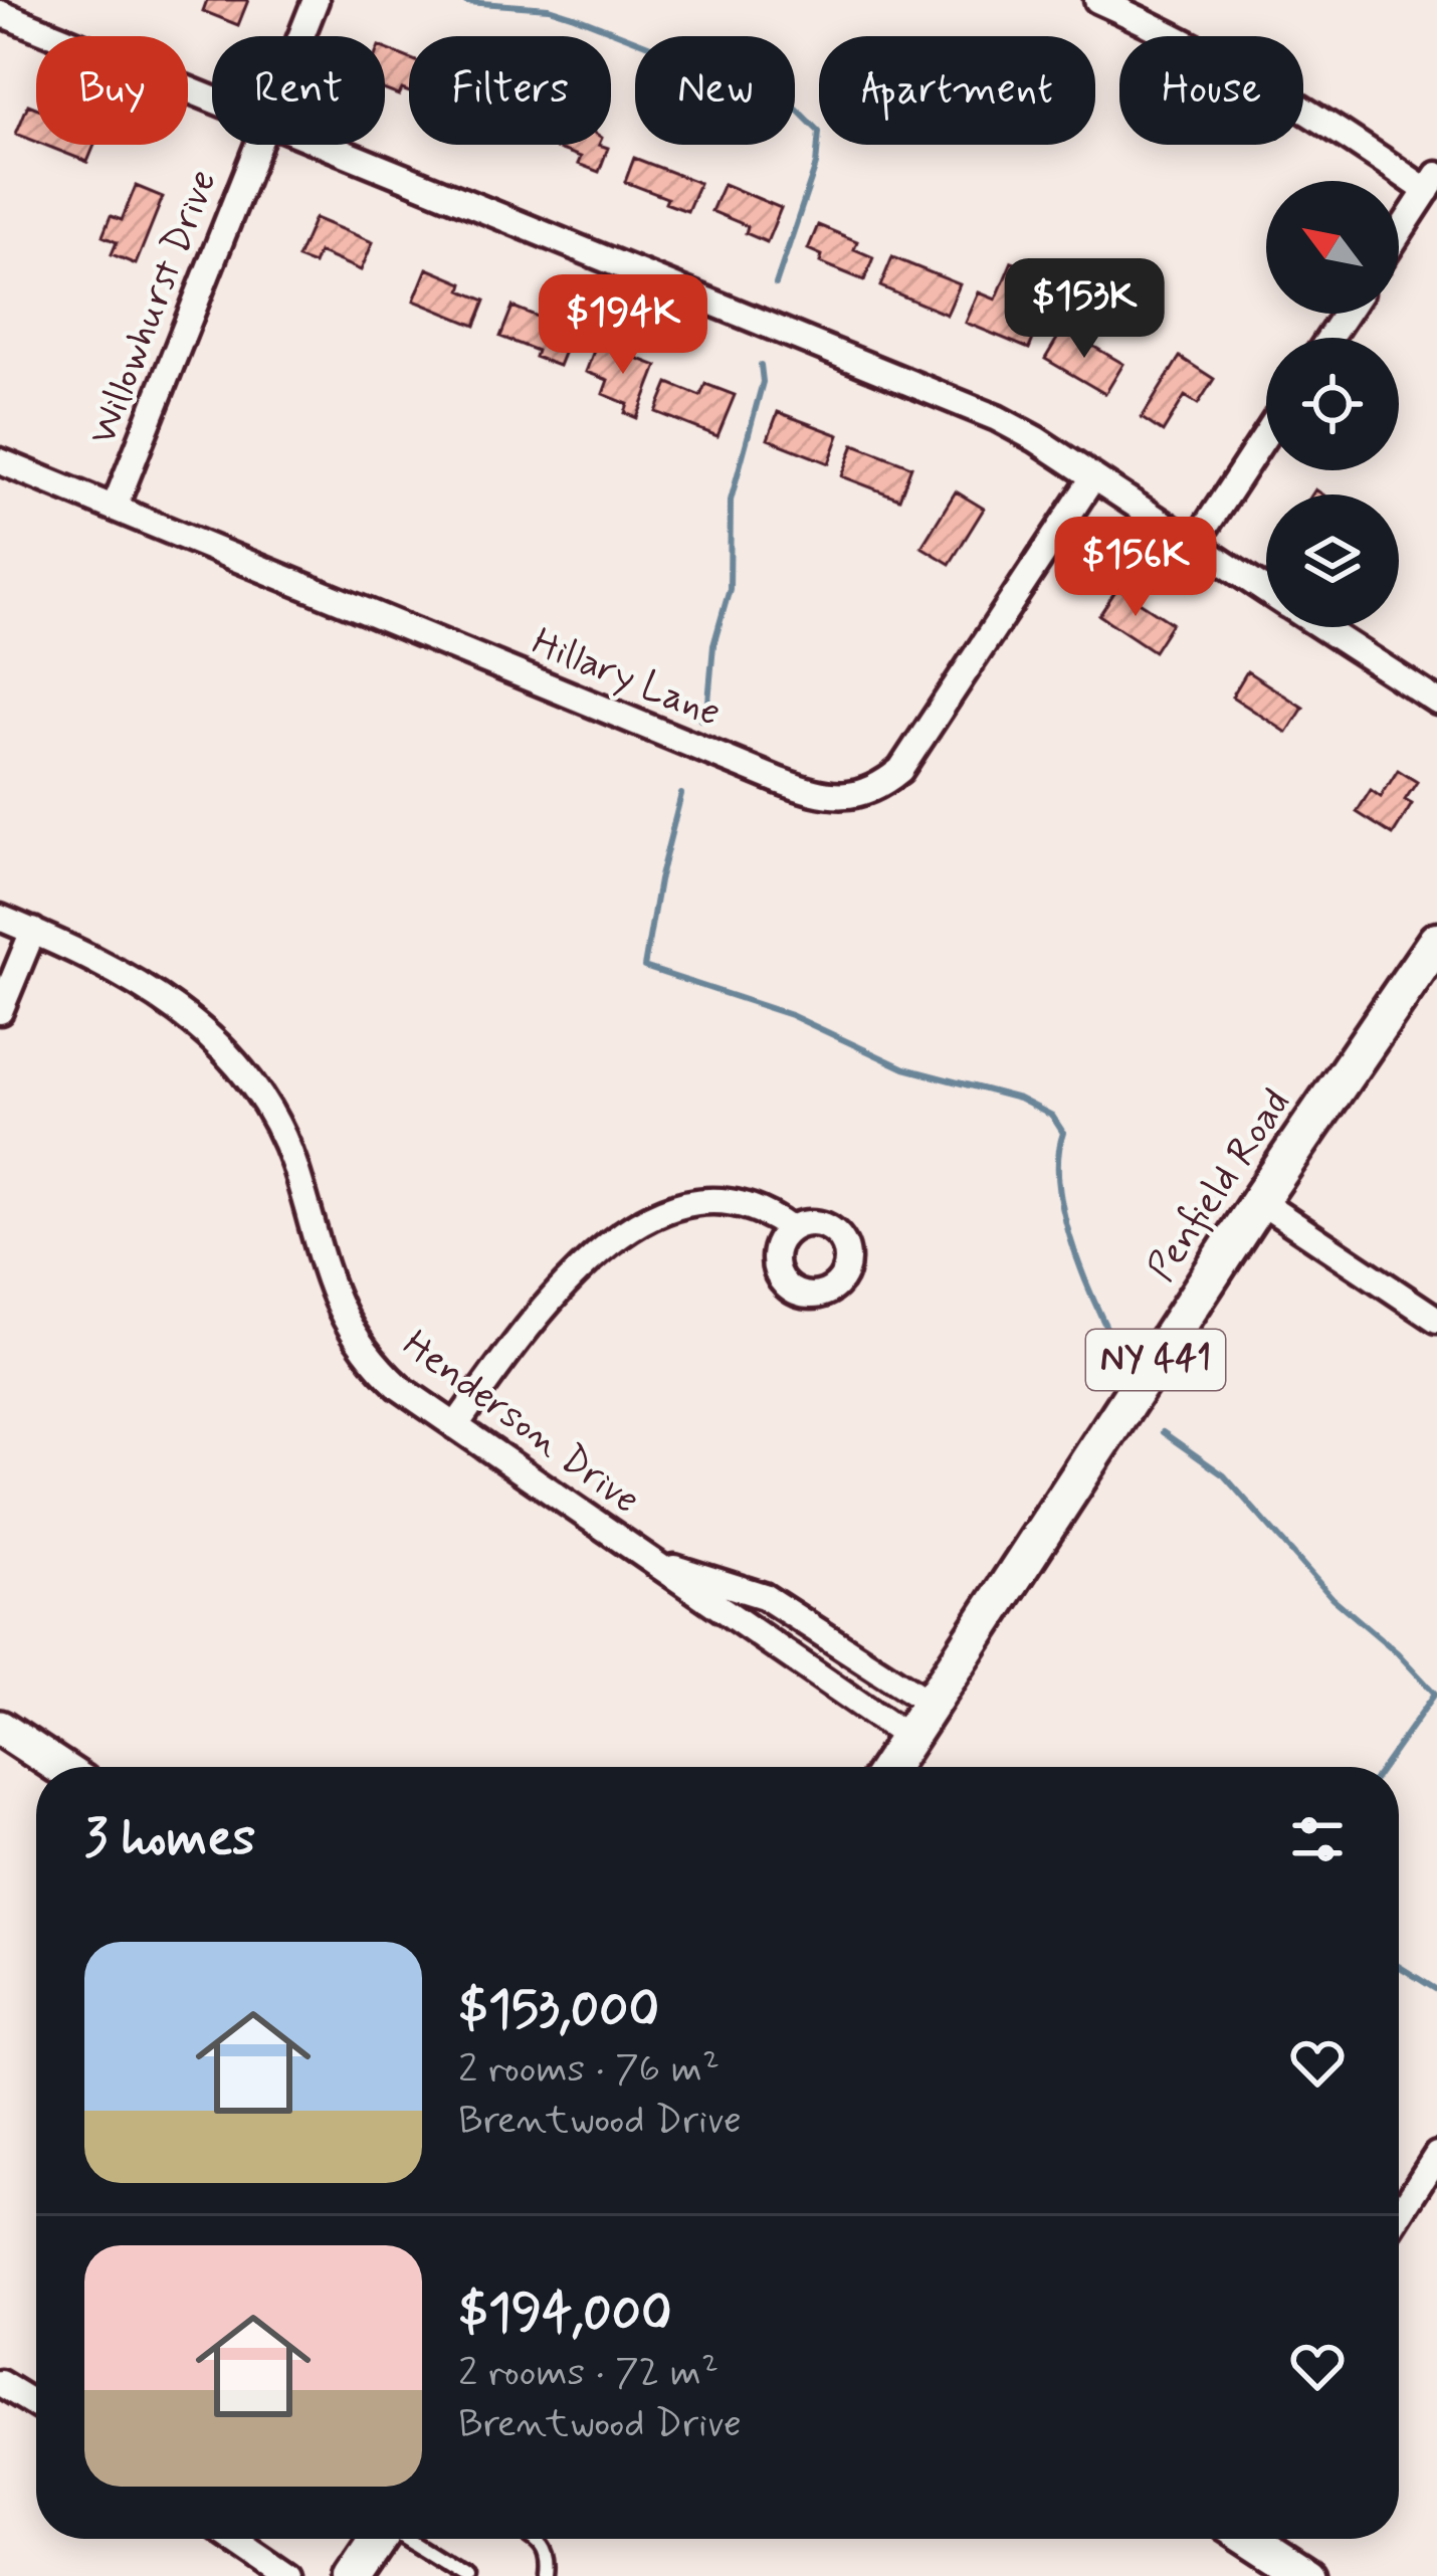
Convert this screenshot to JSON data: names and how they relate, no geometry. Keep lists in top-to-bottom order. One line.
{"streets":{"main road":["Penfield Road","NY 441"],"street":["Willowhurst Drive","Hillary Lane","Henderson Drive"]},"crossings":[["Willowhurst Drive","Hillary Lane"],["Penfield Road","Henderson Drive"]],"north":"top left","page":{"chip":["Buy","Rent","Filters","New","Apartment","House"],"price":["$153K","$194K","$156K"],"heading":"3 homes","list":[{"name":"$153,000","note":"2 rooms · 76 m² · Brentwood Drive"},{"name":"$194,000","note":"2 rooms · 72 m² · Brentwood Drive"}]}}
